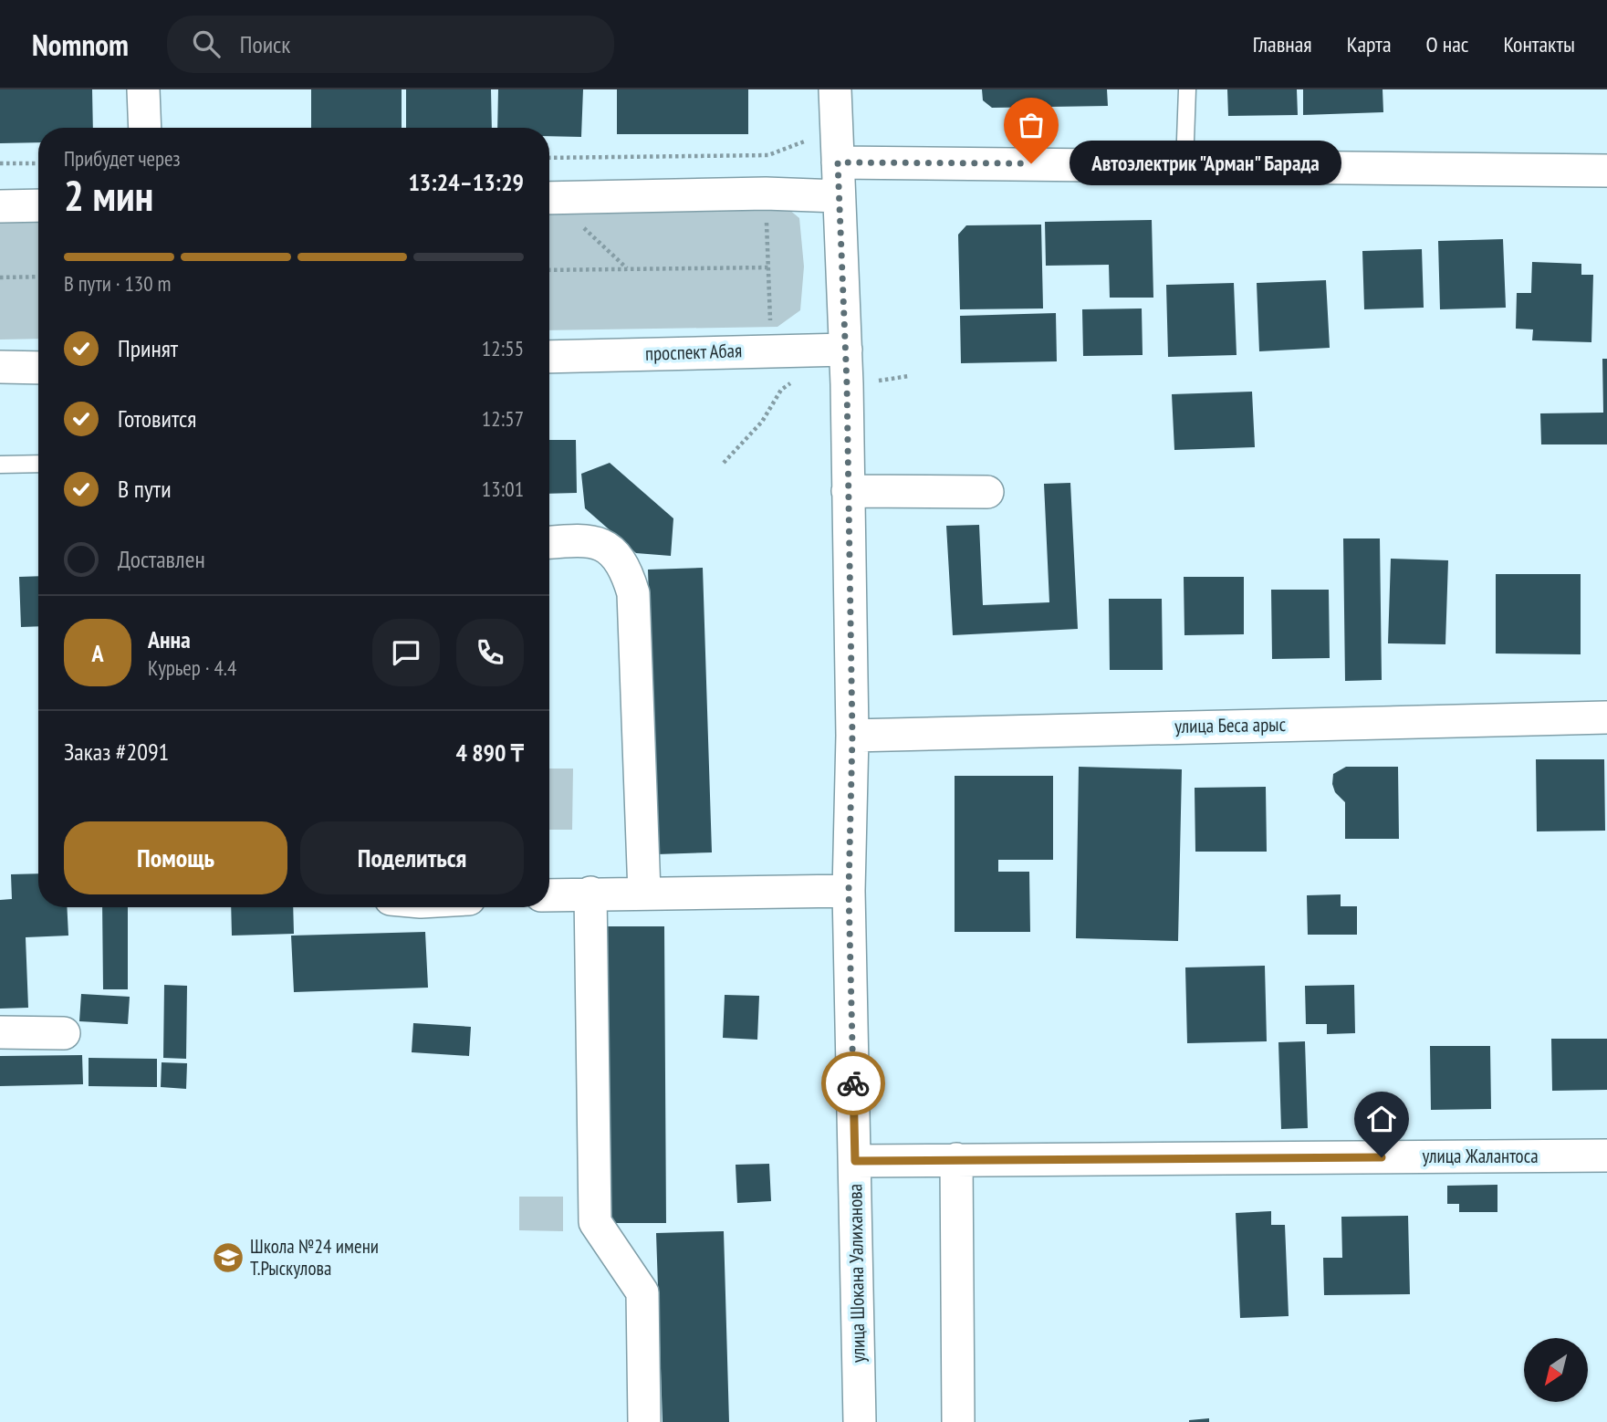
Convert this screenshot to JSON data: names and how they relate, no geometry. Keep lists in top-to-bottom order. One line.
{"streets":{"street":["проспект Абая","улица Беса арыс","улица Жалантоса","улица Шокана Уалиханова"]},"crossings":[["проспект Абая","улица Шокана Уалиханова"],["улица Беса арыс","улица Шокана Уалиханова"],["улица Жалантоса","улица Шокана Уалиханова"]],"places":{"other":["Автоэлектрик \"Арман\" Барада"],"school or university":["Школа №24 имени Т.Рыскулова"]},"north":"bottom left","page":{"header":"Nomnom","search":"Поиск","nav":["Главная","Карта","О нас","Контакты"],"heading":["2 мин","Прибудет через","13:24–13:29"],"panel":["Анна","Курьер · 4.4","Заказ #2091","4 890 ₸"],"bubble":"Автоэлектрик \"Арман\" Барада","bar":"В пути · 130 m","list":[["Принят","12:55"],["Готовится","12:57"],["В пути","13:01"],"Доставлен"],"round":"А","buttons":["Помощь","Поделиться"]}}
